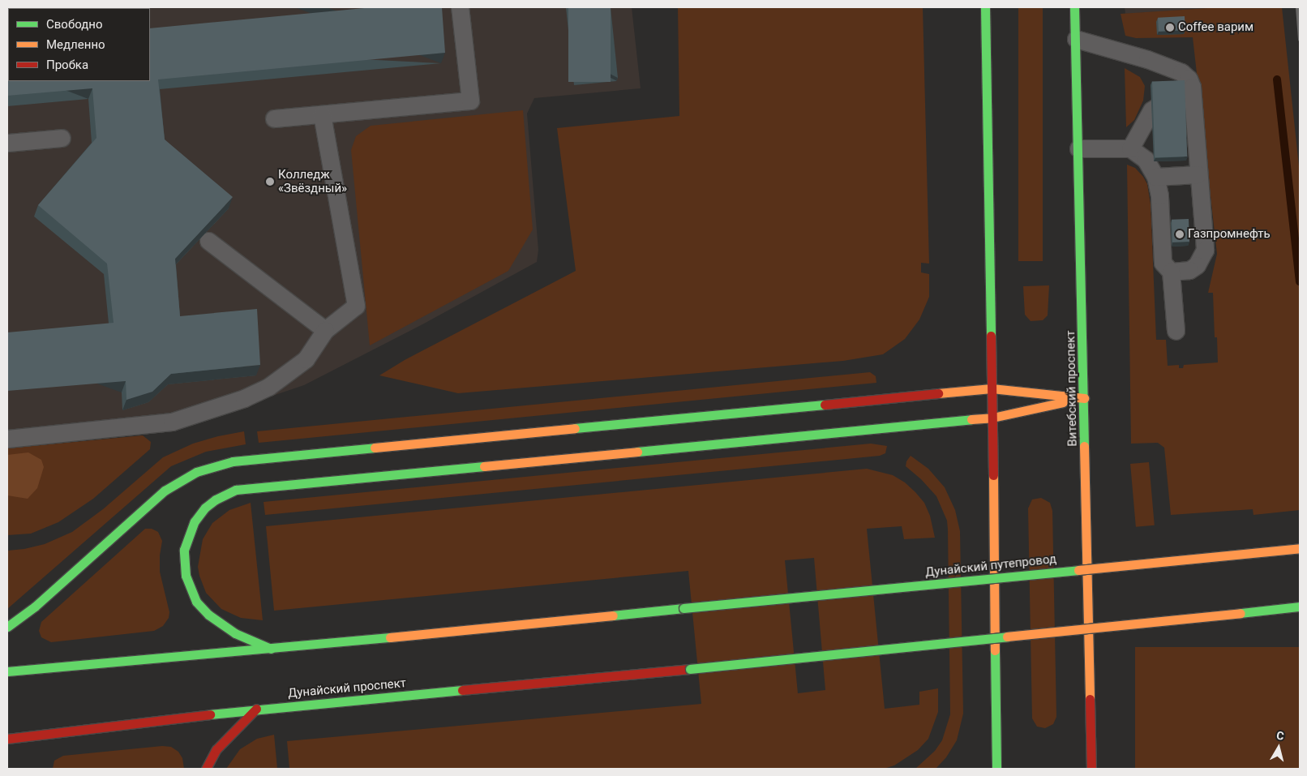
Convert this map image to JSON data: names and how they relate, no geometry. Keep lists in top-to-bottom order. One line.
{"streets":{"main road":["Витебский проспект","Дунайский путепровод","Дунайский проспект"]},"places":["Coffee варим","Колледж «Звёздный»","Газпромнефть"],"legend":["Свободно","Медленно","Пробка"],"north":"top"}
